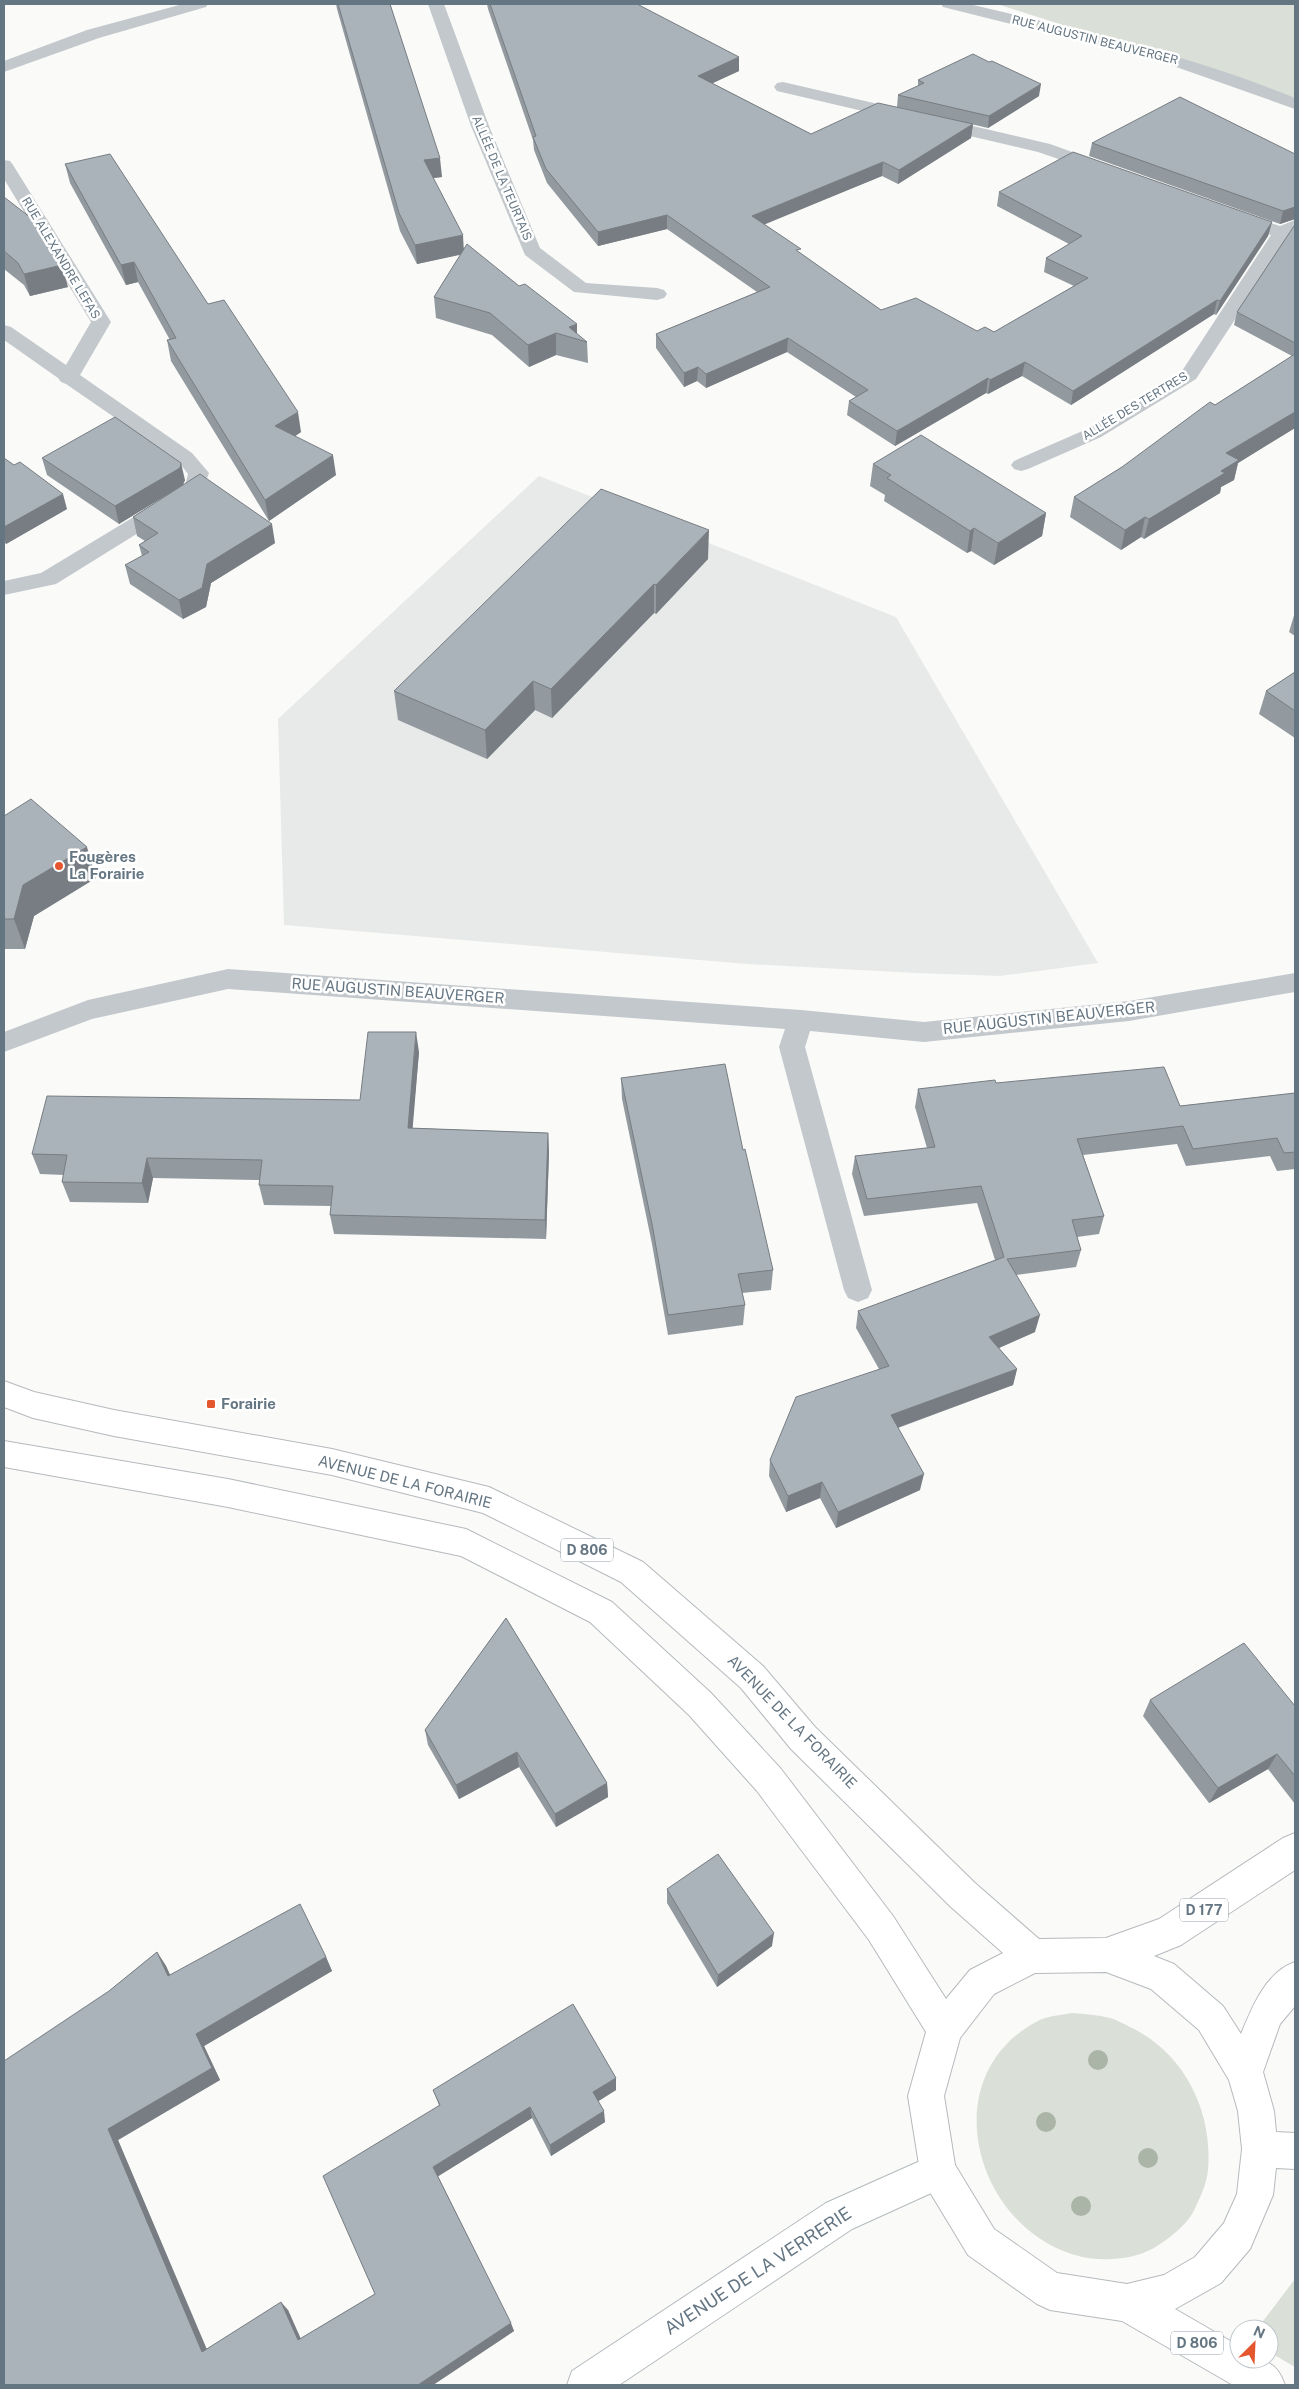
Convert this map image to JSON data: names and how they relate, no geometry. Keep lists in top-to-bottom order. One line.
{"streets":{"main road":["AVENUE DE LA FORAIRIE","D 806","D 177","AVENUE DE LA VERRERIE"],"street":["RUE AUGUSTIN BEAUVERGER","ALLÉE DE LA TEURTAIS","RUE ALEXANDRE LEFAS","ALLÉE DES TERTRES"]},"places":{"other":["Fougères La Forairie"],"transit":["Forairie"]},"north":"top right"}
